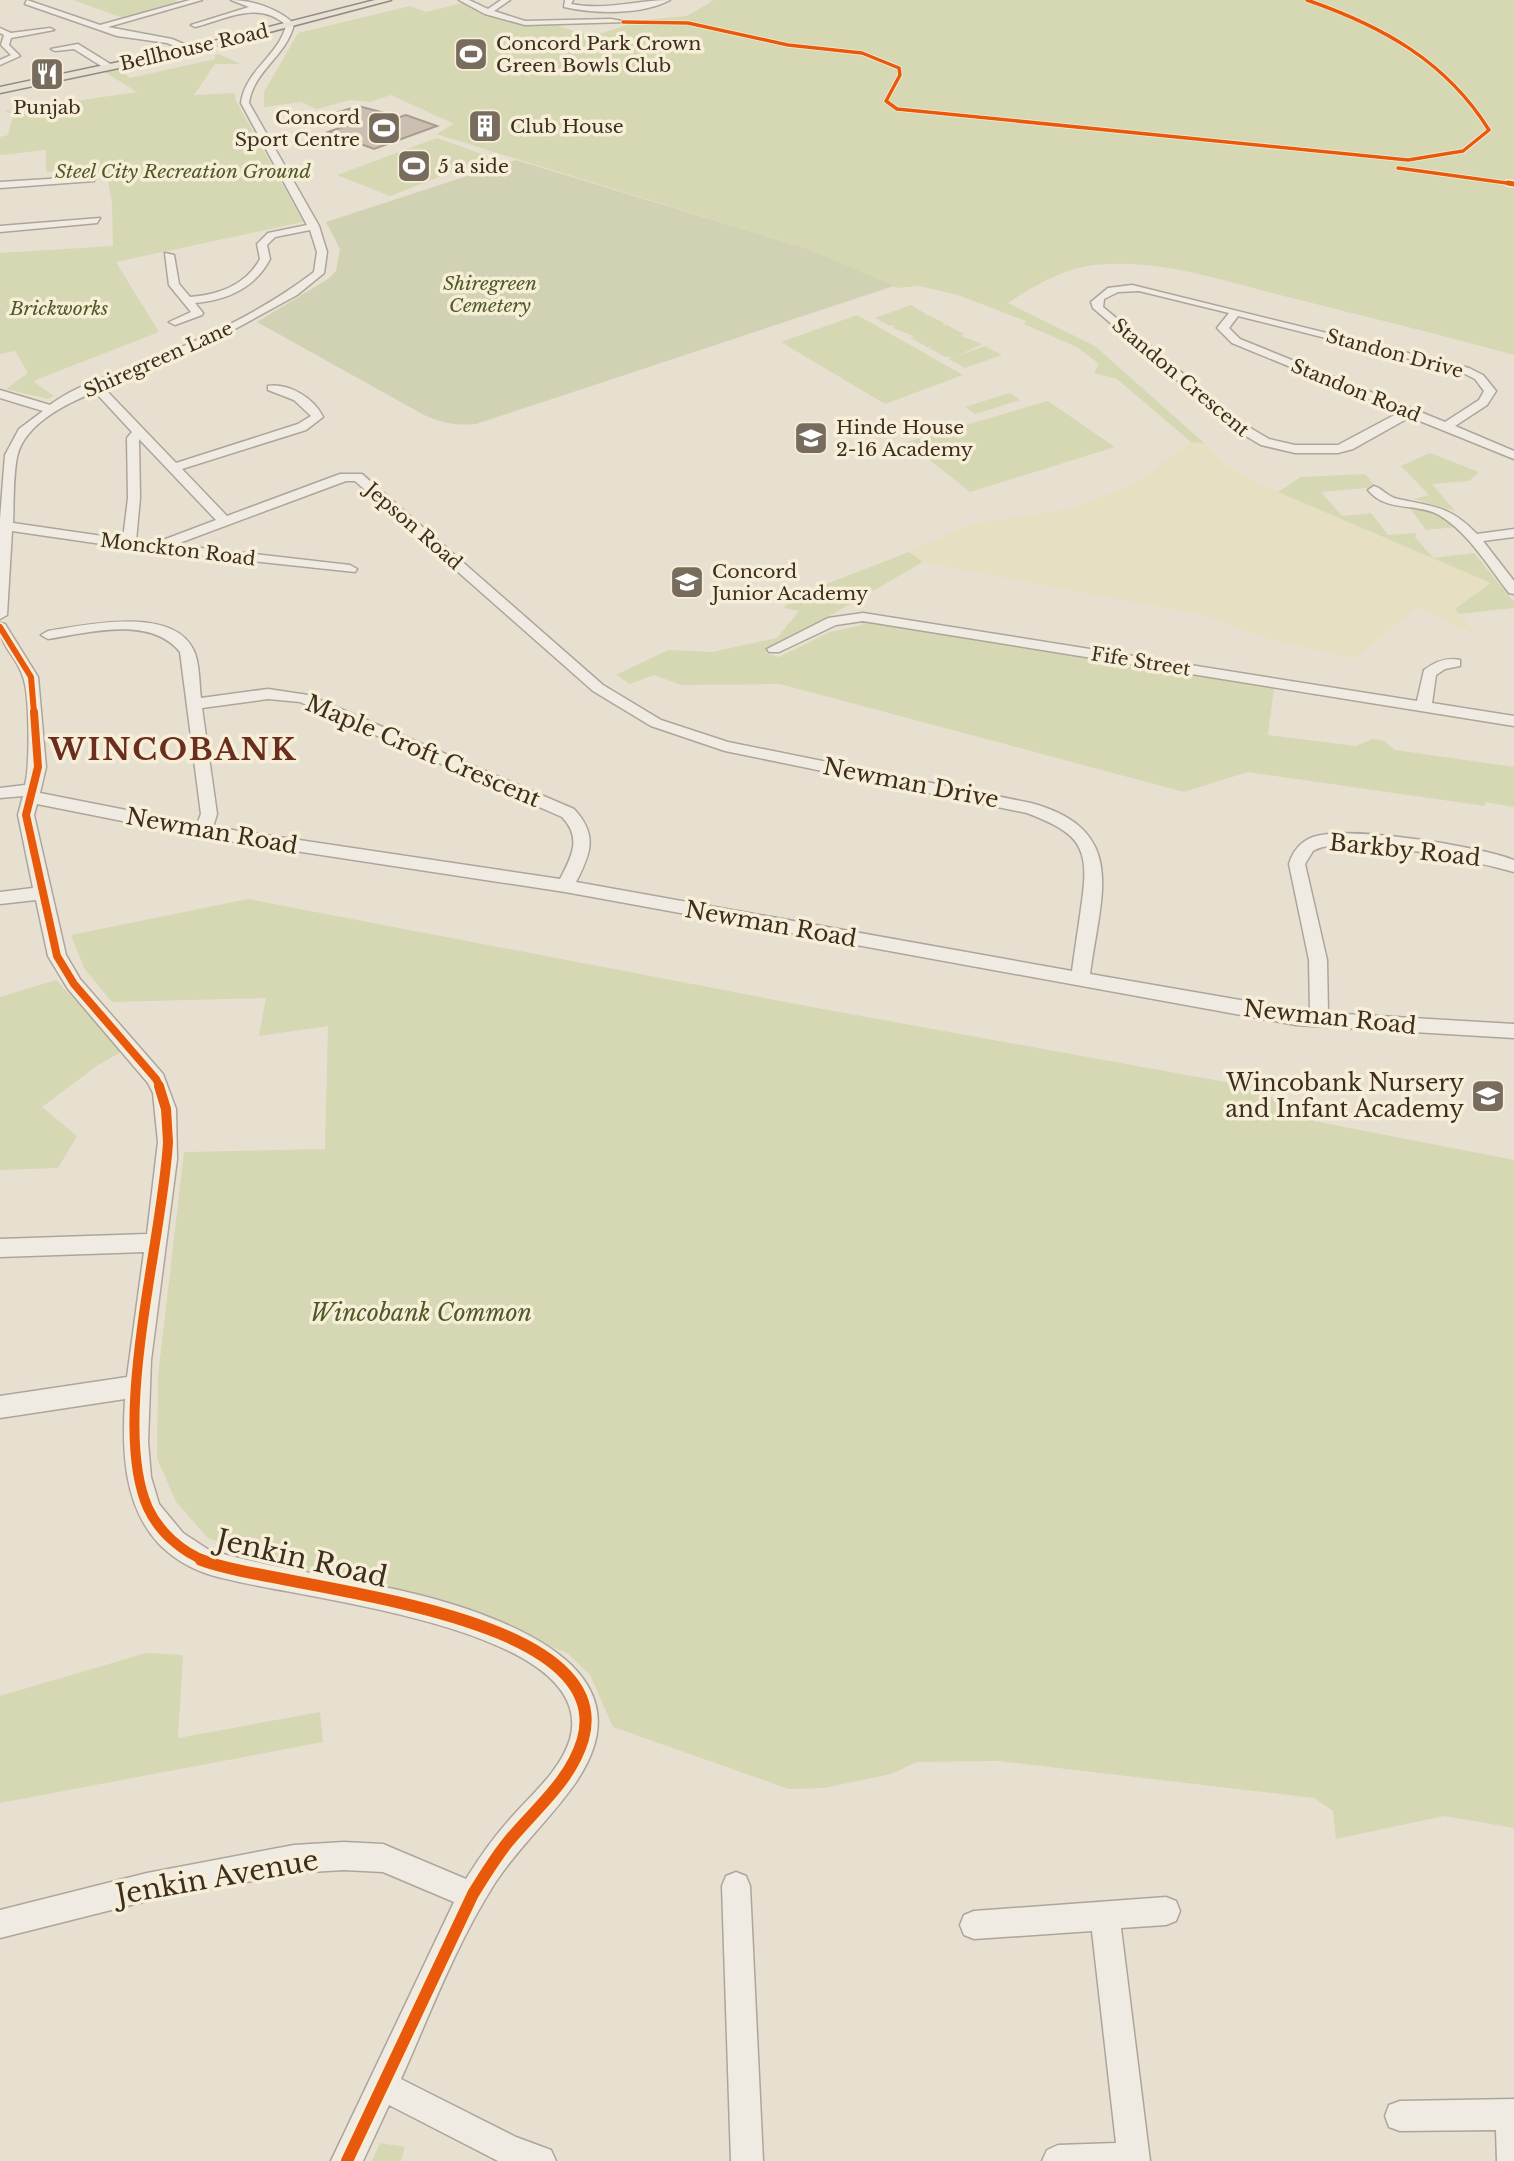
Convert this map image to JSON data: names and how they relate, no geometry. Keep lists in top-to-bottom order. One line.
{"streets":{"main road":["Bellhouse Road"],"street":["Standon Drive","Shiregreen Lane","Standon Crescent","Standon Road","Jepson Road","Monckton Road","Fife Street","Maple Croft Crescent","Newman Drive","Newman Road","Barkby Road","Jenkin Road","Jenkin Avenue"]},"crossings":[["Bellhouse Road","Shiregreen Lane"],["Standon Drive","Standon Crescent"],["Standon Drive","Standon Road"],["Shiregreen Lane","Monckton Road"],["Standon Crescent","Standon Road"],["Jepson Road","Monckton Road"],["Jepson Road","Newman Drive"],["Maple Croft Crescent","Newman Road"],["Newman Drive","Newman Road"],["Newman Road","Barkby Road"],["Newman Road","Jenkin Road"],["Jenkin Road","Jenkin Avenue"]],"districts":["WINCOBANK"],"parks":["Steel City Recreation Ground","Shiregreen Cemetery","Brickworks","Wincobank Common"],"places":{"sports":["Concord Park Crown Green Bowls Club","Concord Sport Centre","5 a side"],"restaurant":["Punjab"],"building":["Club House"],"school or university":["Hinde House 2-16 Academy","Concord Junior Academy","Wincobank Nursery and Infant Academy"]}}
